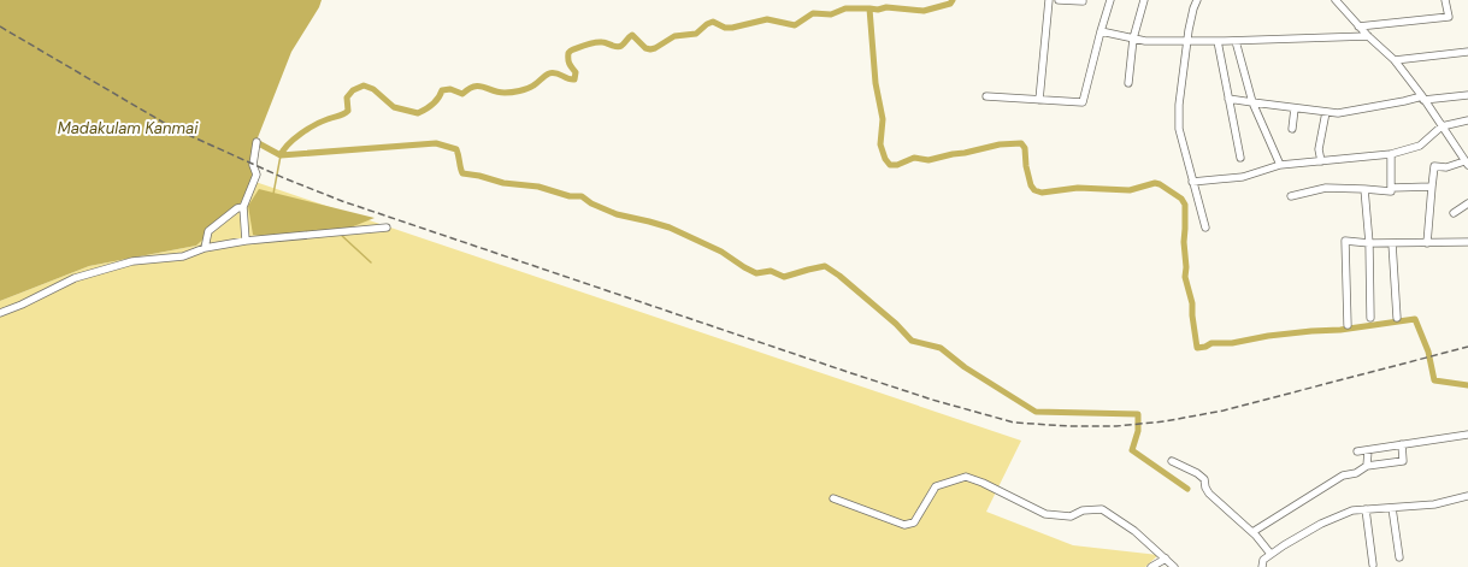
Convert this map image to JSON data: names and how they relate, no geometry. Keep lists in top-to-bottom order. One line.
{"water":["Madakulam Kanmai"]}
